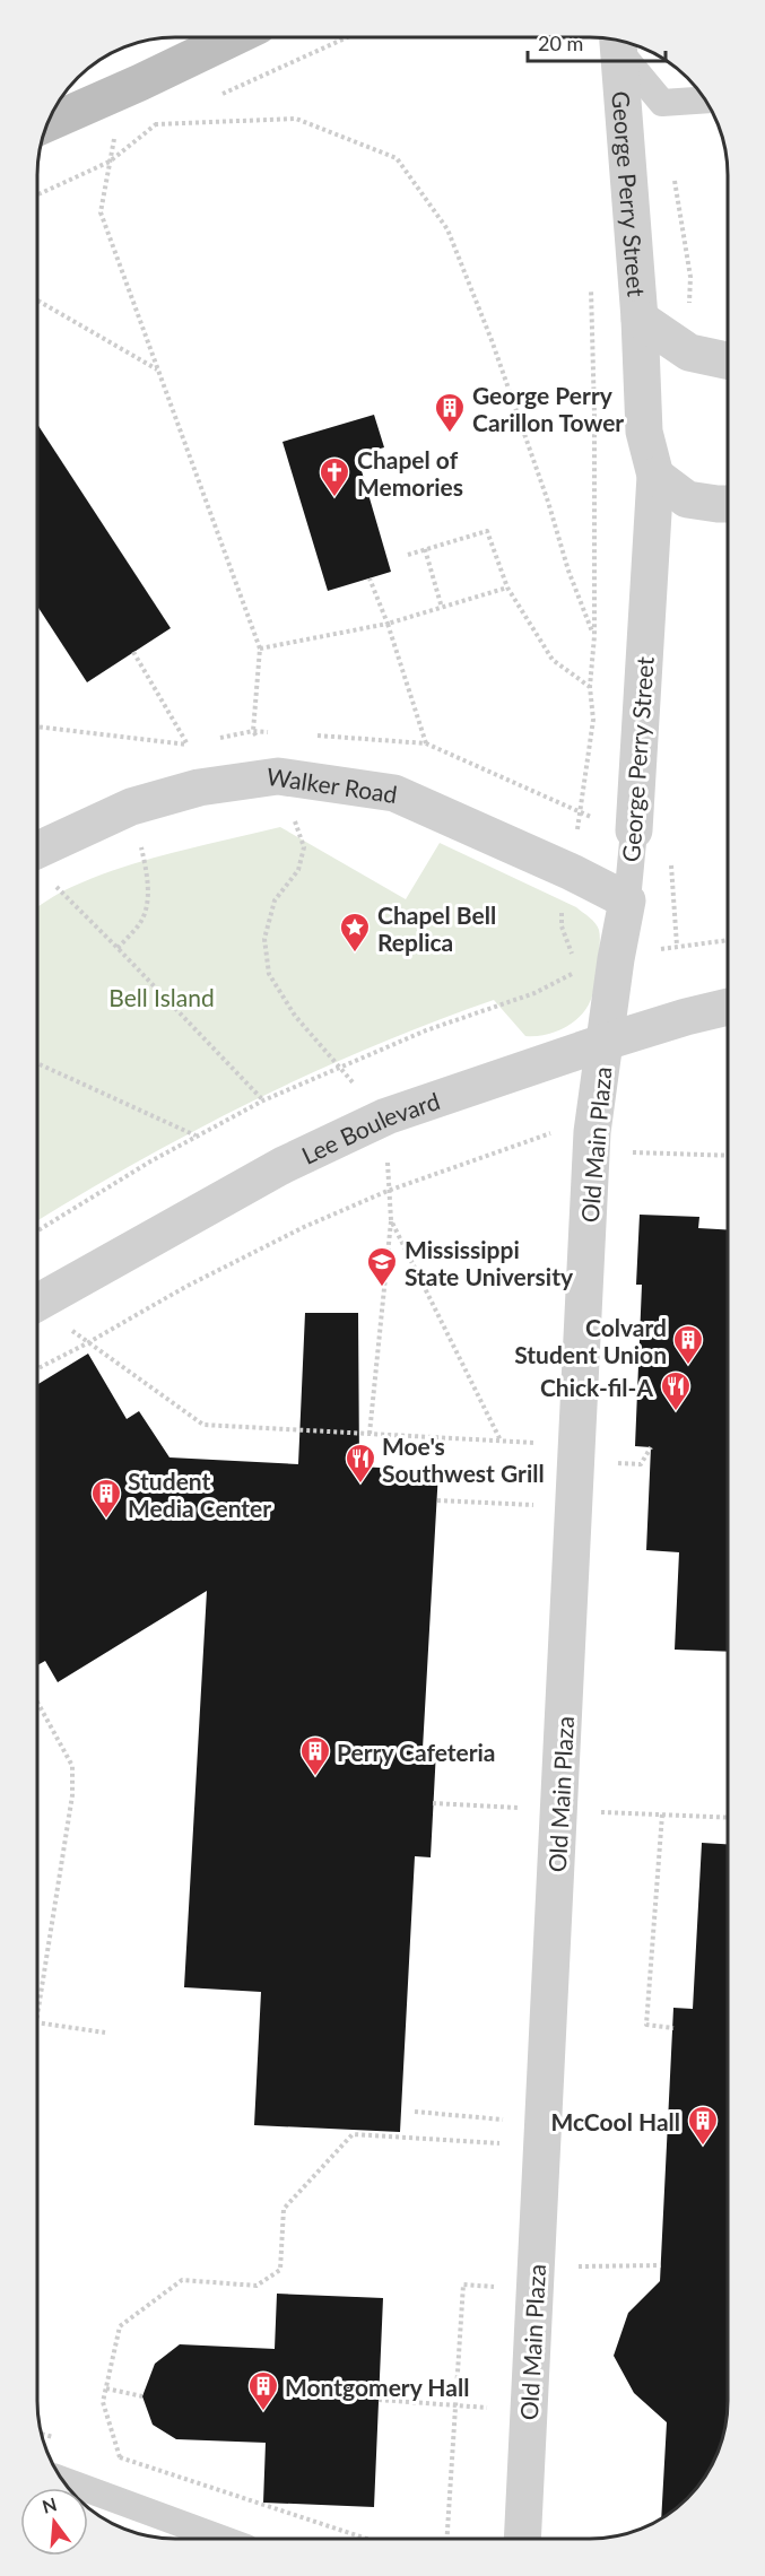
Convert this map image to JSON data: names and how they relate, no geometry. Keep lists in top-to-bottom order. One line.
{"streets":{"street":["George Perry Street","Walker Road","Lee Boulevard","Old Main Plaza"]},"crossings":[["George Perry Street","Walker Road"],["George Perry Street","Lee Boulevard"],["George Perry Street","Old Main Plaza"],["Lee Boulevard","Old Main Plaza"]],"parks":["Bell Island"],"places":{"building":["George Perry Carillon Tower","Colvard Student Union","Student Media Center","Perry Cafeteria","McCool Hall","Montgomery Hall"],"church":["Chapel of Memories"],"place":["Chapel Bell Replica"],"school or university":["Mississippi State University"],"restaurant":["Chick-fil-A","Moe's Southwest Grill"]},"scale_bar":"20 m","north":"top"}
